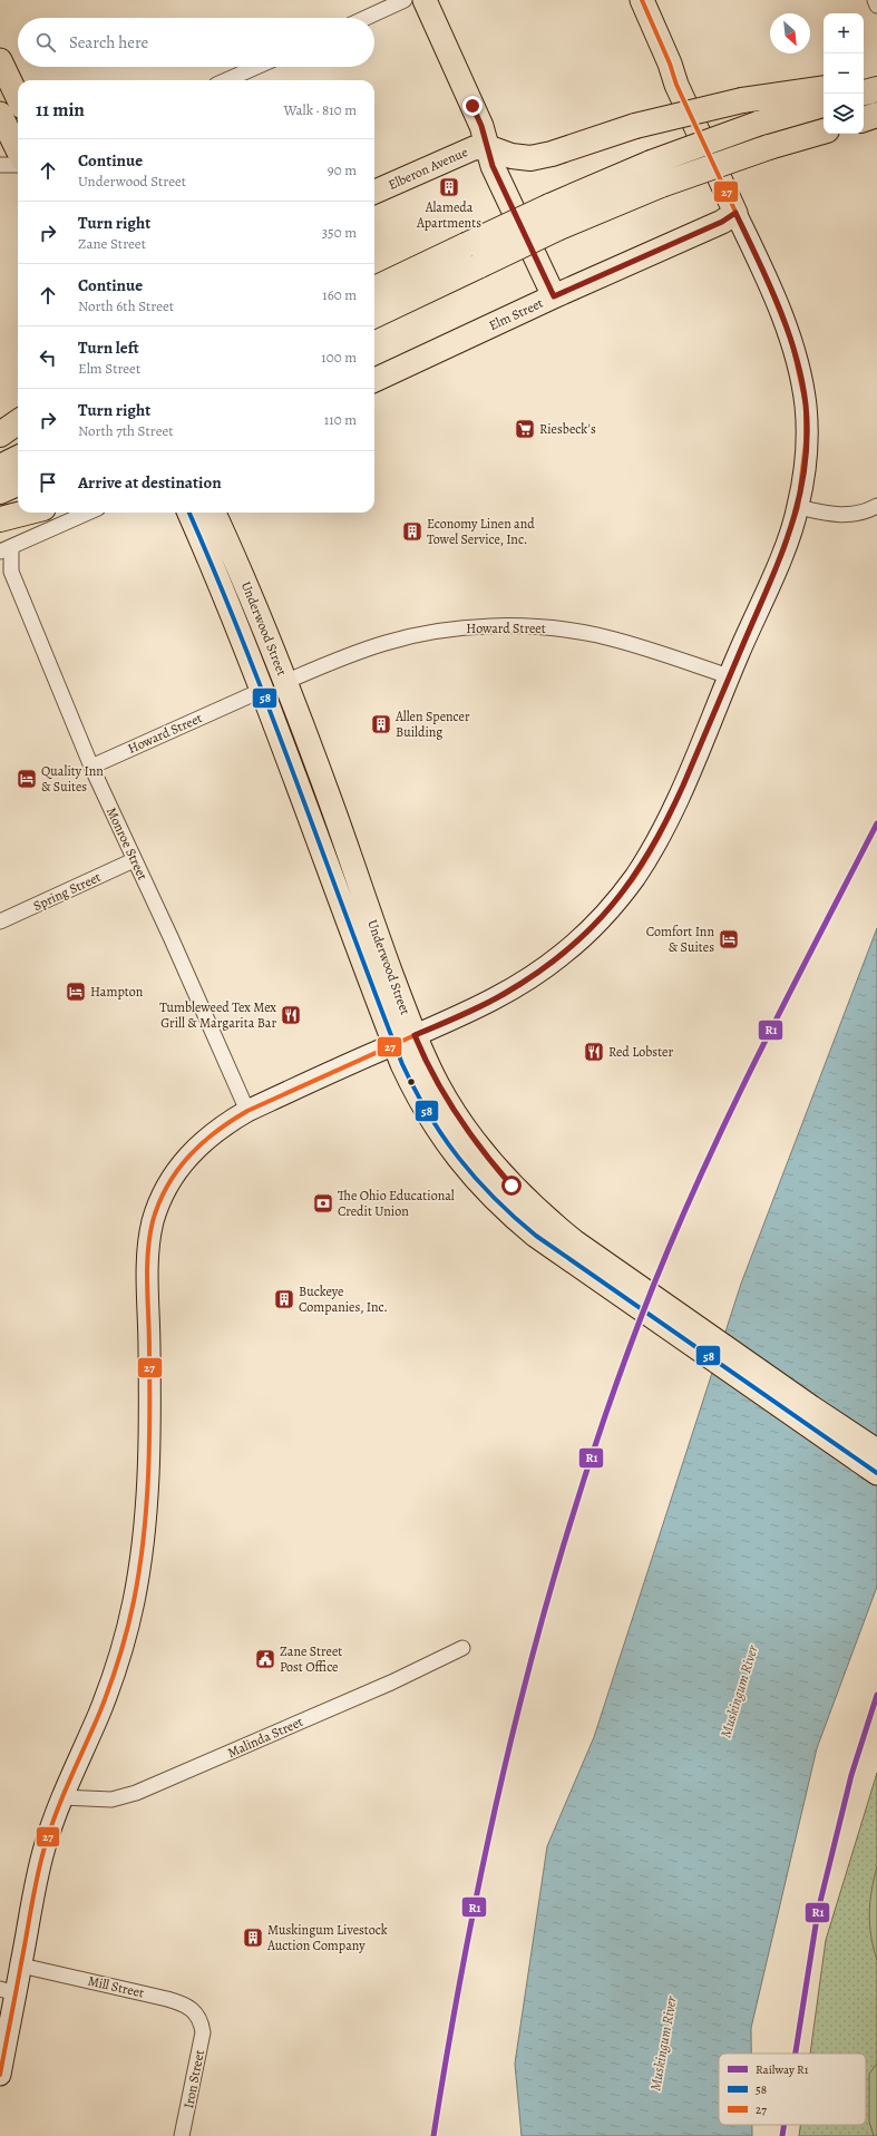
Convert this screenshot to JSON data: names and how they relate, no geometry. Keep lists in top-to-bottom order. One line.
{"streets":{"main road":["Elberon Avenue","Elm Street","Underwood Street"],"street":["Howard Street","Monroe Street","Spring Street","Malinda Street","Mill Street","Iron Street"]},"crossings":[["Underwood Street","Howard Street"],["Howard Street","Monroe Street"],["Monroe Street","Spring Street"],["Mill Street","Iron Street"]],"water":["Muskingum River"],"places":{"building":["Alameda Apartments","Economy Linen and Towel Service, Inc.","Allen Spencer Building","Buckeye Companies, Inc.","Muskingum Livestock Auction Company"],"supermarket":["Riesbeck's"],"hotel":["Quality Inn & Suites","Comfort Inn & Suites","Hampton"],"restaurant":["Tumbleweed Tex Mex Grill & Margarita Bar","Red Lobster"],"bank":["The Ohio Educational Credit Union"],"public building":["Zane Street Post Office"]},"lines":["transit line 27","transit line 58","rail line R1"],"legend":["Railway R1","58","27"],"north":"bottom right","page":{"map_buttons":["+","−"],"search":"Search here","heading":["11 min","Walk · 810 m"],"list":[["Continue","Underwood Street","90 m"],["Turn right","Zane Street","350 m"],["Continue","North 6th Street","160 m"],["Turn left","Elm Street","100 m"],["Turn right","North 7th Street","110 m"],"Arrive at destination"]}}
